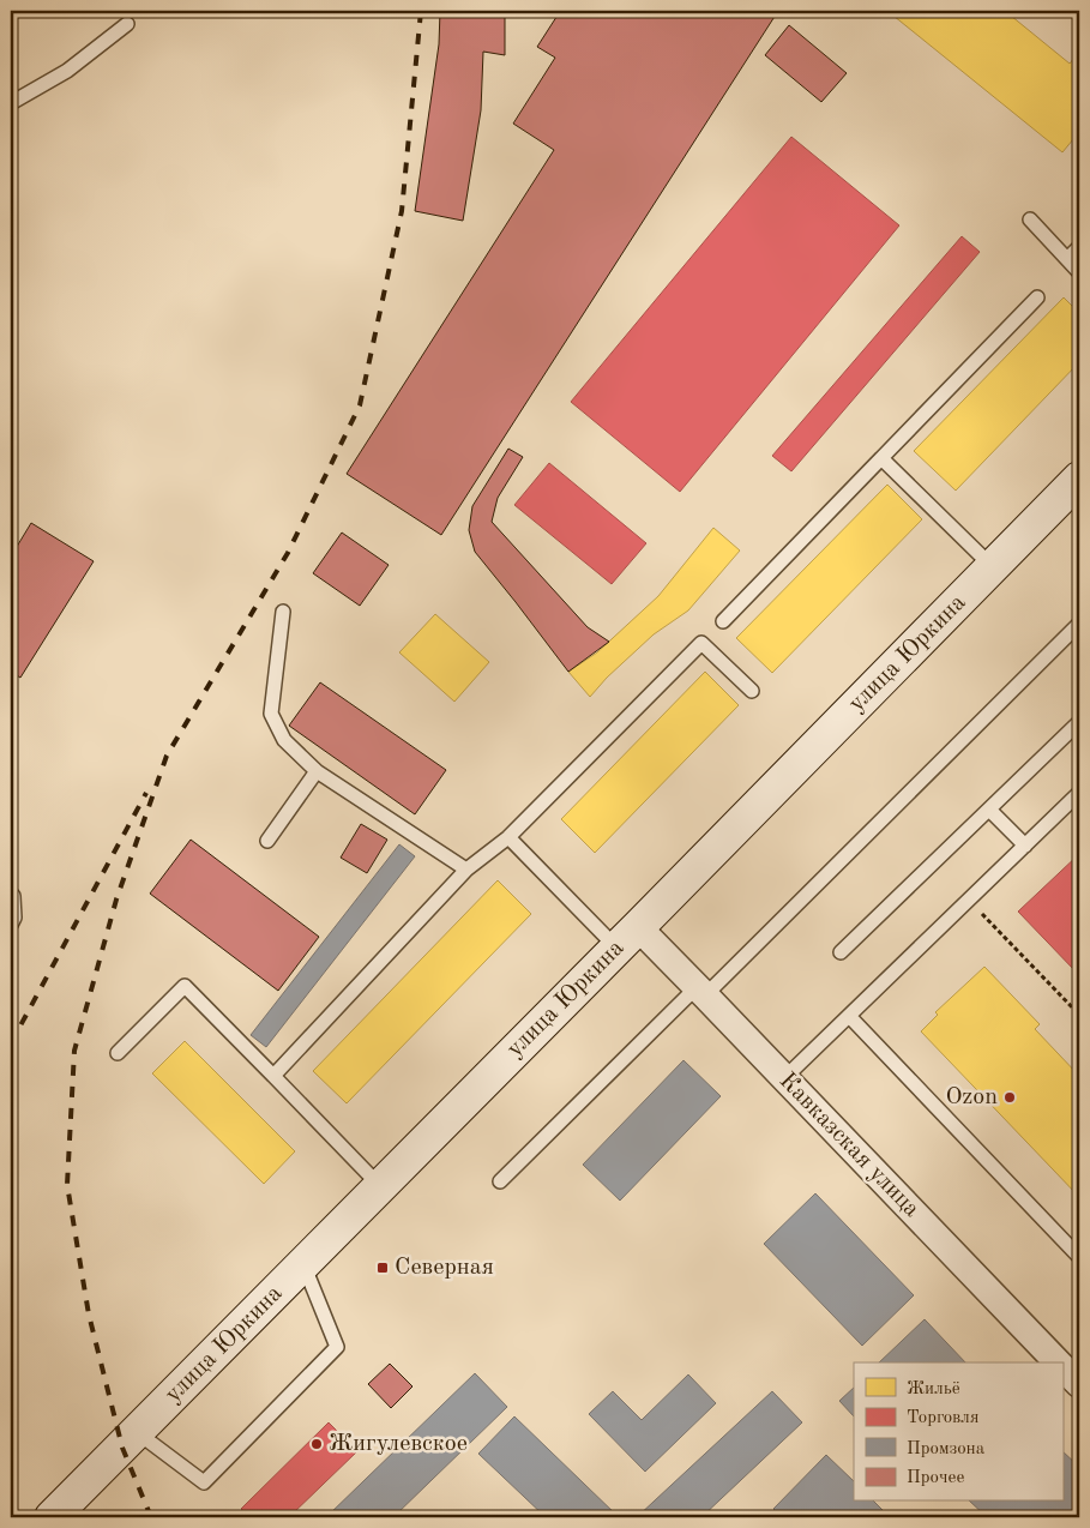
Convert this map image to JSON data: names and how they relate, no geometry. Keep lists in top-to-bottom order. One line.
{"streets":{"main road":["улица Юркина"],"street":["Кавказская улица"]},"crossings":[["улица Юркина","Кавказская улица"]],"places":{"other":["Ozon","Жигулевское"],"transit":["Северная"]},"legend":["Жильё","Торговля","Промзона","Прочее"]}
